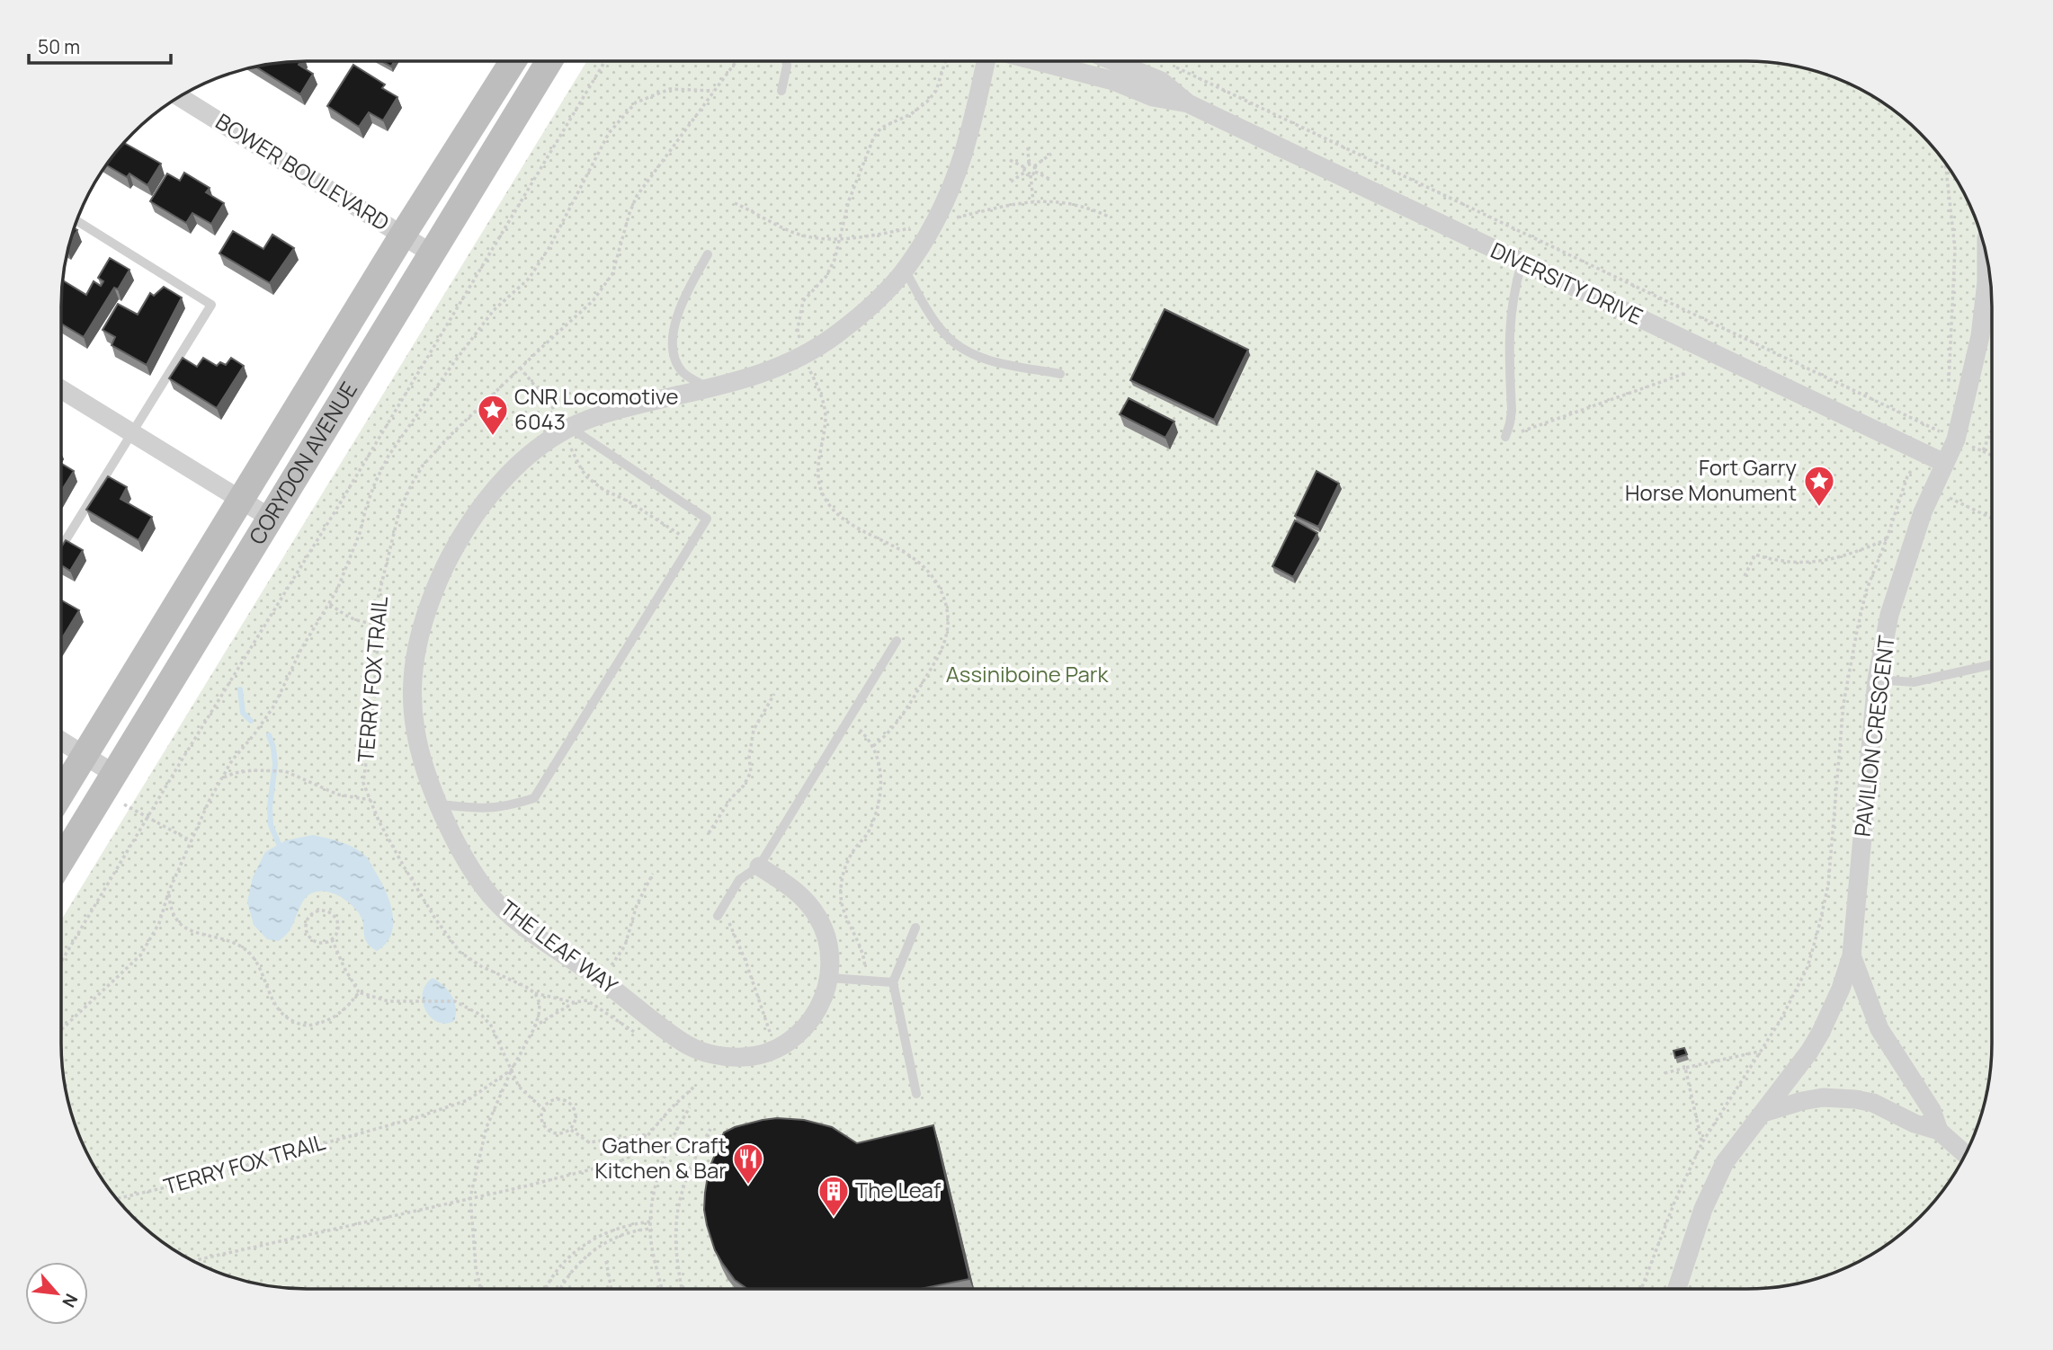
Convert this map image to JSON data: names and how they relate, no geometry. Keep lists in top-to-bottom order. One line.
{"streets":{"main road":["CORYDON AVENUE"],"street":["BOWER BOULEVARD","DIVERSITY DRIVE","PAVILION CRESCENT","THE LEAF WAY"],"path":["TERRY FOX TRAIL"]},"crossings":[["BOWER BOULEVARD","CORYDON AVENUE"],["DIVERSITY DRIVE","PAVILION CRESCENT"]],"parks":["Assiniboine Park"],"places":{"place":["CNR Locomotive 6043","Fort Garry Horse Monument"],"restaurant":["Gather Craft Kitchen & Bar"],"building":["The Leaf"]},"scale_bar":"50 m","north":"bottom right"}
